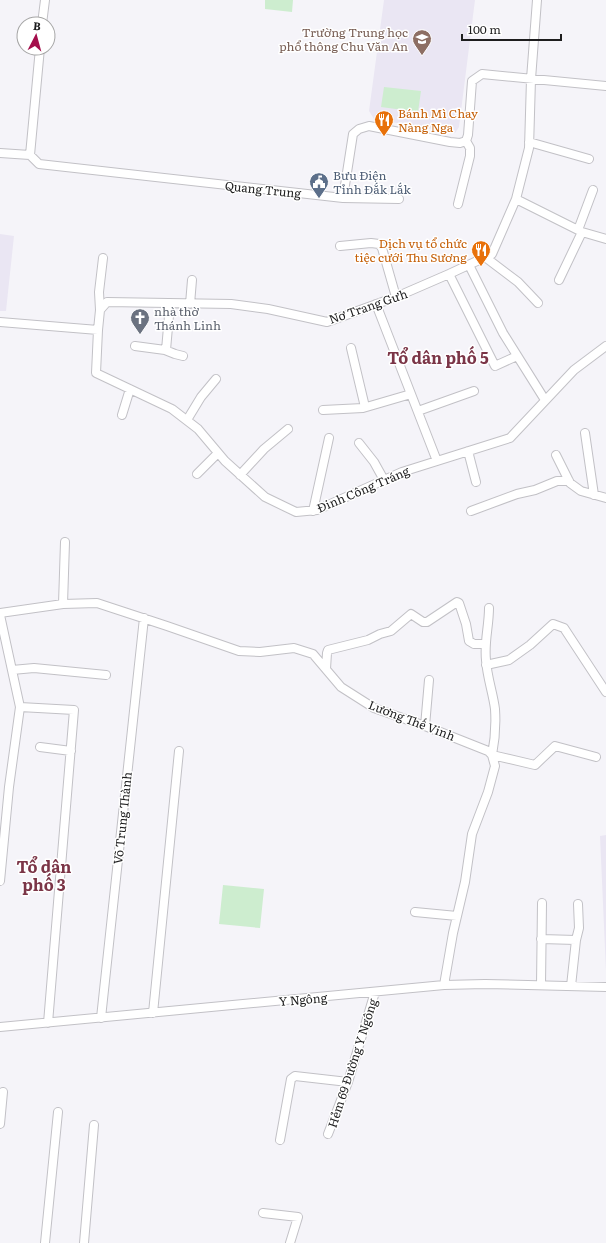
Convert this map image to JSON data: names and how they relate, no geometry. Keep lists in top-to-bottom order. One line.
{"streets":{"street":["Quang Trung","Nơ Trang Gưh","Đinh Công Tráng","Lương Thế Vinh","Võ Trung Thành","Y Ngông","Hẻm 69 Đường Y Ngông"]},"crossings":[["Lương Thế Vinh","Võ Trung Thành"],["Võ Trung Thành","Y Ngông"],["Y Ngông","Hẻm 69 Đường Y Ngông"]],"districts":["Tổ dân phố 5","Tổ dân phố 3"],"places":{"school or university":["Trường Trung học phổ thông Chu Văn An"],"restaurant":["Bánh Mì Chay Nàng Nga","Dịch vụ tổ chức tiệc cưới Thu Sương"],"public building":["Bưu Điện Tỉnh Đắk Lắk"],"church":["nhà thờ Thánh Linh"]},"scale_bar":"100 m","north":"top"}
